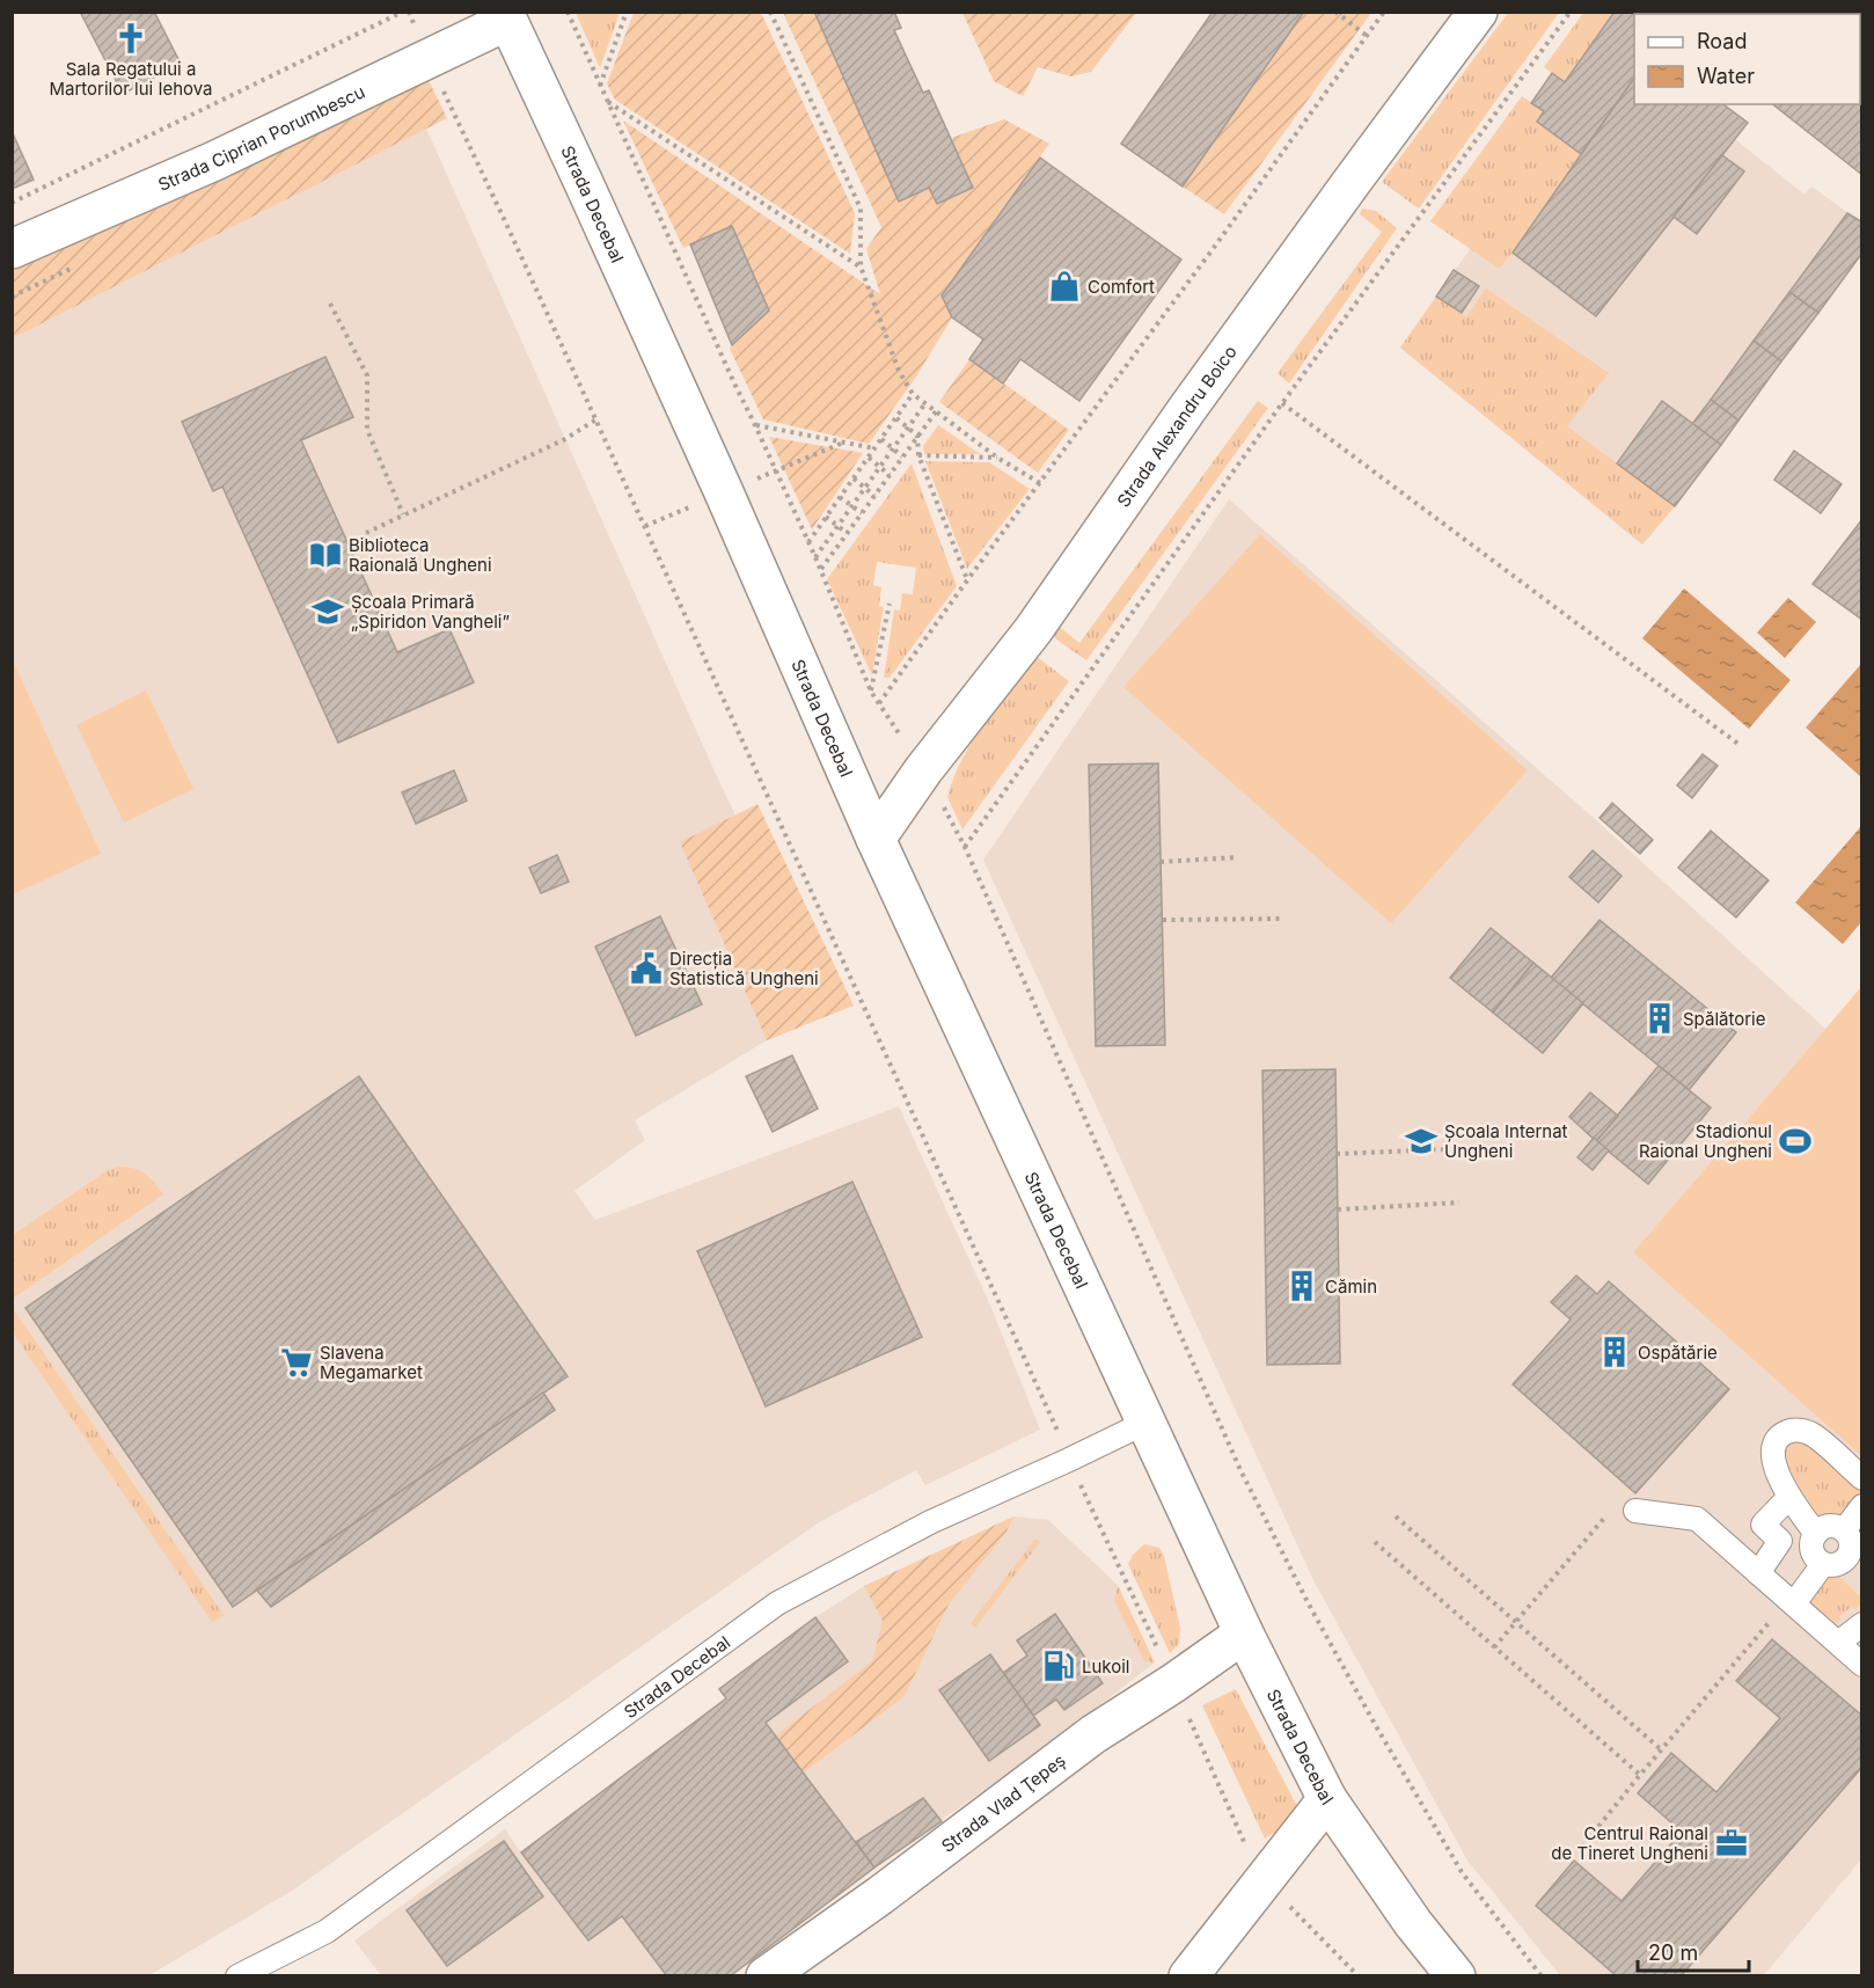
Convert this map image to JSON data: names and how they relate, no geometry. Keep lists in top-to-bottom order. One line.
{"streets":{"street":["Strada Ciprian Porumbescu","Strada Decebal","Strada Alexandru Boico","Strada Vlad Ţepeș"]},"crossings":[["Strada Ciprian Porumbescu","Strada Decebal"],["Strada Decebal","Strada Alexandru Boico"],["Strada Decebal","Strada Vlad Ţepeș"]],"places":{"church":["Sala Regatului a Martorilor lui Iehova"],"shop":["Comfort"],"library":["Biblioteca Raională Ungheni"],"school or university":["Școala Primară „Spiridon Vangheli”","Școala Internat Ungheni"],"public building":["Direcția Statistică Ungheni"],"building":["Spălătorie","Cămin","Ospătărie"],"sports":["Stadionul Raional Ungheni"],"supermarket":["Slavena Megamarket"],"fuel station":["Lukoil"],"office":["Centrul Raional de Tineret Ungheni"]},"legend":["Road","Water"],"scale_bar":"20 m"}
